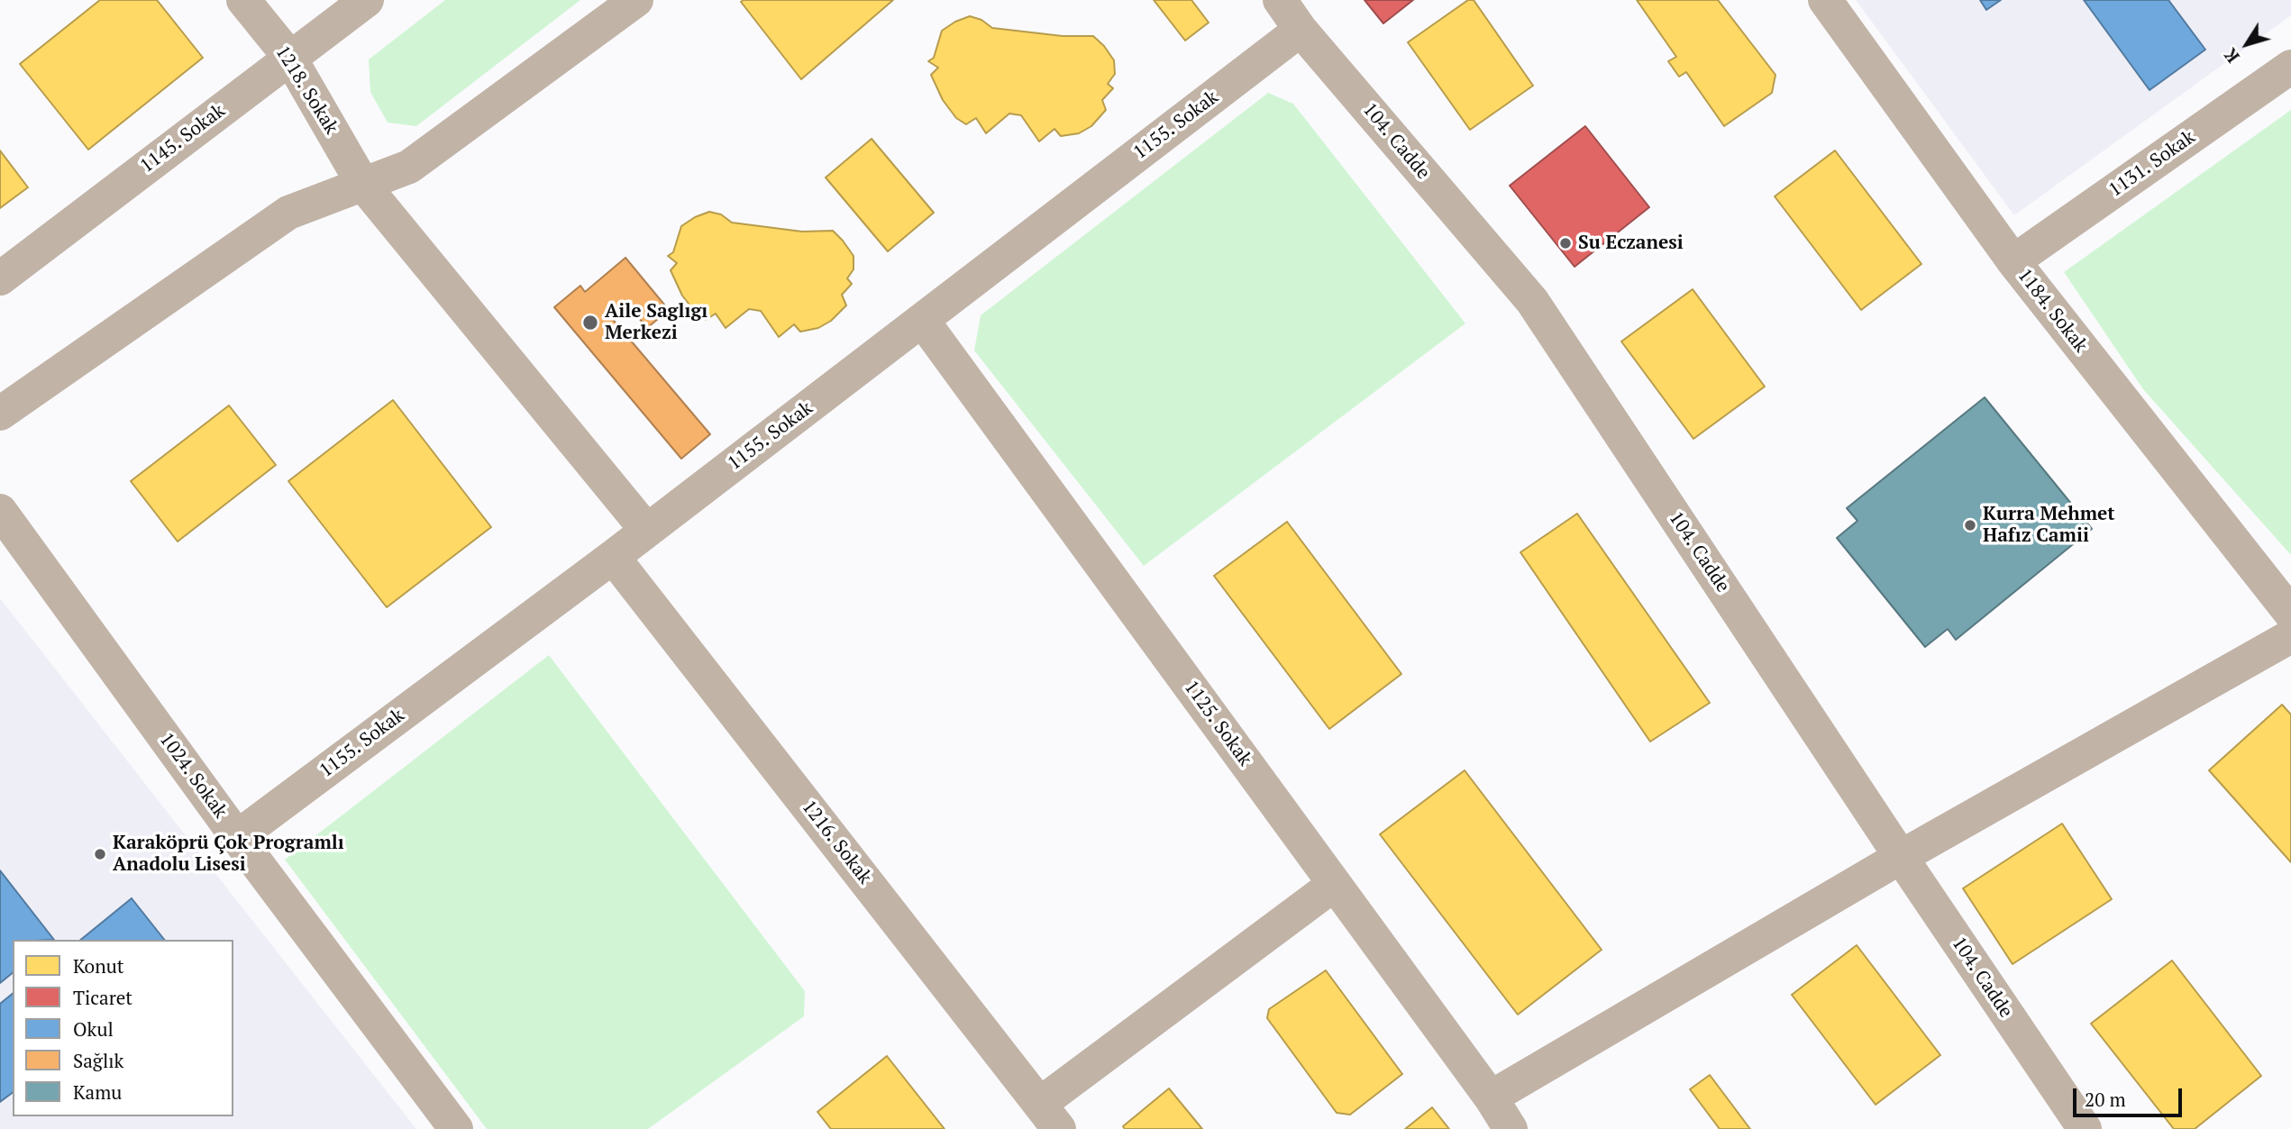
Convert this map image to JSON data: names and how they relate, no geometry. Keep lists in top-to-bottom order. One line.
{"streets":{"street":["1218. Sokak","1155. Sokak","1145. Sokak","104. Cadde","1131. Sokak","1184. Sokak","1125. Sokak","1024. Sokak","1216. Sokak"]},"crossings":[["1218. Sokak","1155. Sokak"],["1218. Sokak","1145. Sokak"],["1155. Sokak","104. Cadde"],["1155. Sokak","1125. Sokak"],["1155. Sokak","1024. Sokak"],["1155. Sokak","1216. Sokak"],["1131. Sokak","1184. Sokak"]],"places":["Su Eczanesi","Aile Saglıgı Merkezi","Kurra Mehmet Hafız Camii","Karaköprü Çok Programlı Anadolu Lisesi"],"legend":["Konut","Ticaret","Okul","Sağlık","Kamu"],"scale_bar":"20 m","north":"bottom left"}
